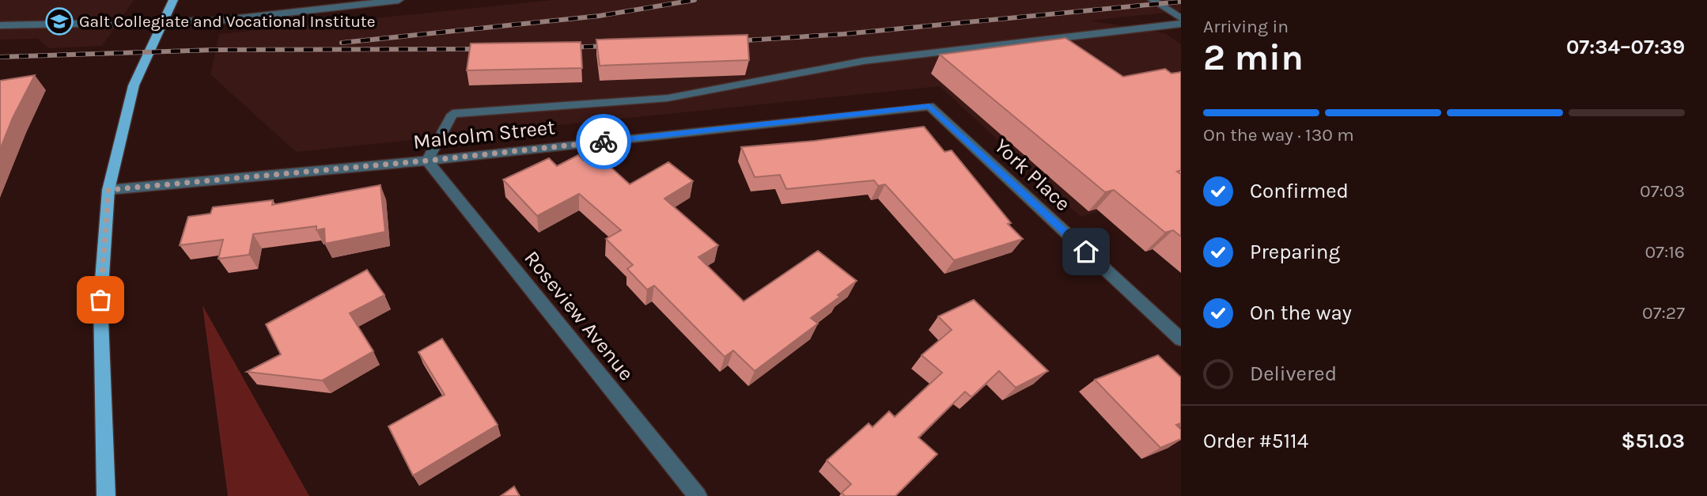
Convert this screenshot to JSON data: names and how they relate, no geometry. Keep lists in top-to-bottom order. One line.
{"streets":{"street":["Malcolm Street","York Place","Roseview Avenue"]},"crossings":[["Malcolm Street","York Place"],["Malcolm Street","Roseview Avenue"]],"places":{"school or university":["Galt Collegiate and Vocational Institute"]},"page":{"heading":["2 min","Arriving in","07:34–07:39"],"panel":["Order #5114","$51.03"],"bar":"On the way · 130 m","list":[["Confirmed","07:03"],["Preparing","07:16"],["On the way","07:27"],"Delivered"]}}
